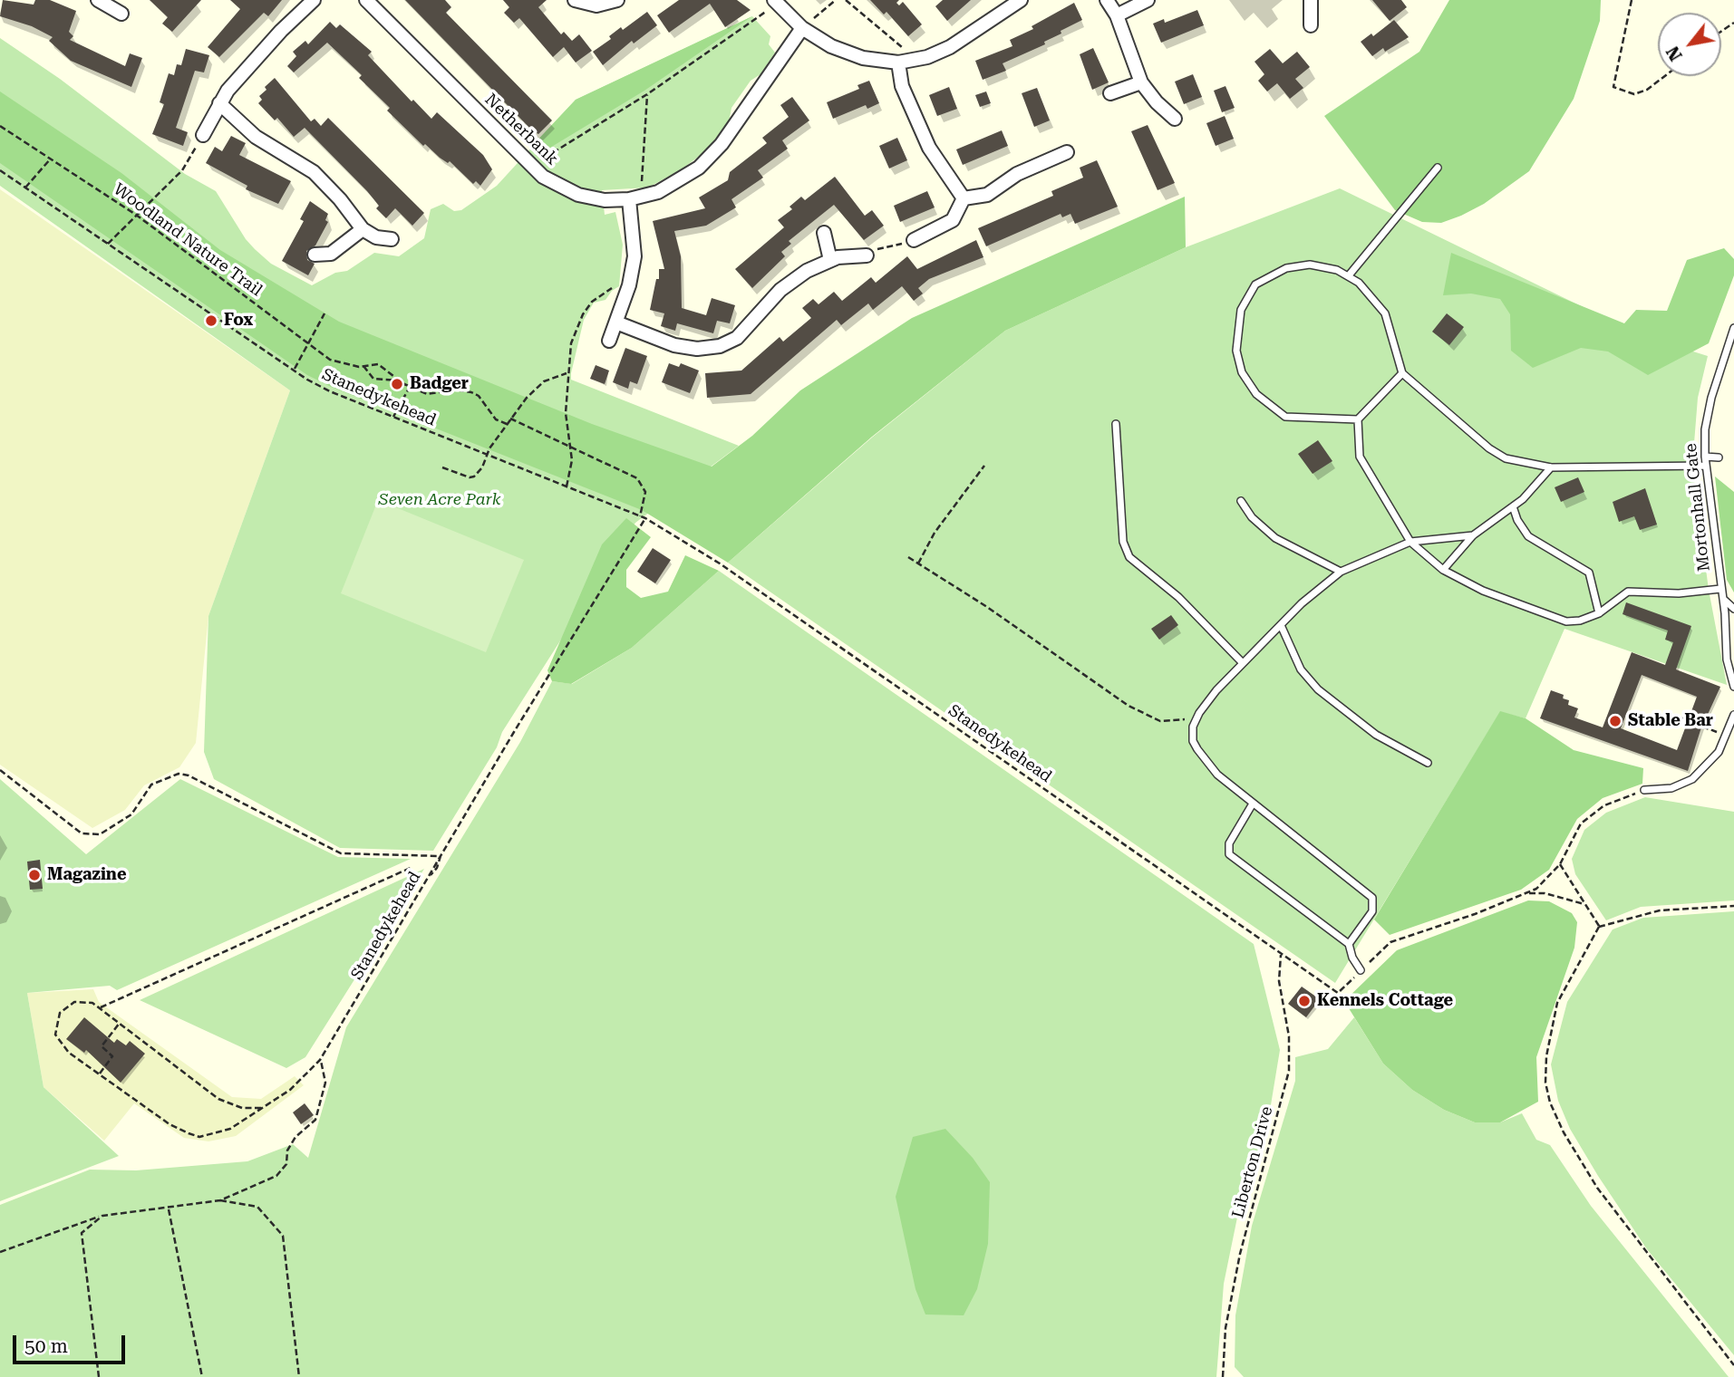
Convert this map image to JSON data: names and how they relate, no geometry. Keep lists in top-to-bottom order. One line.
{"streets":{"street":["Netherbank"],"lane":["Mortonhall Gate"],"path":["Woodland Nature Trail","Stanedykehead","Liberton Drive"]},"crossings":[["Stanedykehead","Liberton Drive"]],"parks":["Seven Acre Park"],"places":["Fox","Badger","Stable Bar","Magazine","Kennels Cottage"],"scale_bar":"50 m","north":"bottom left"}
